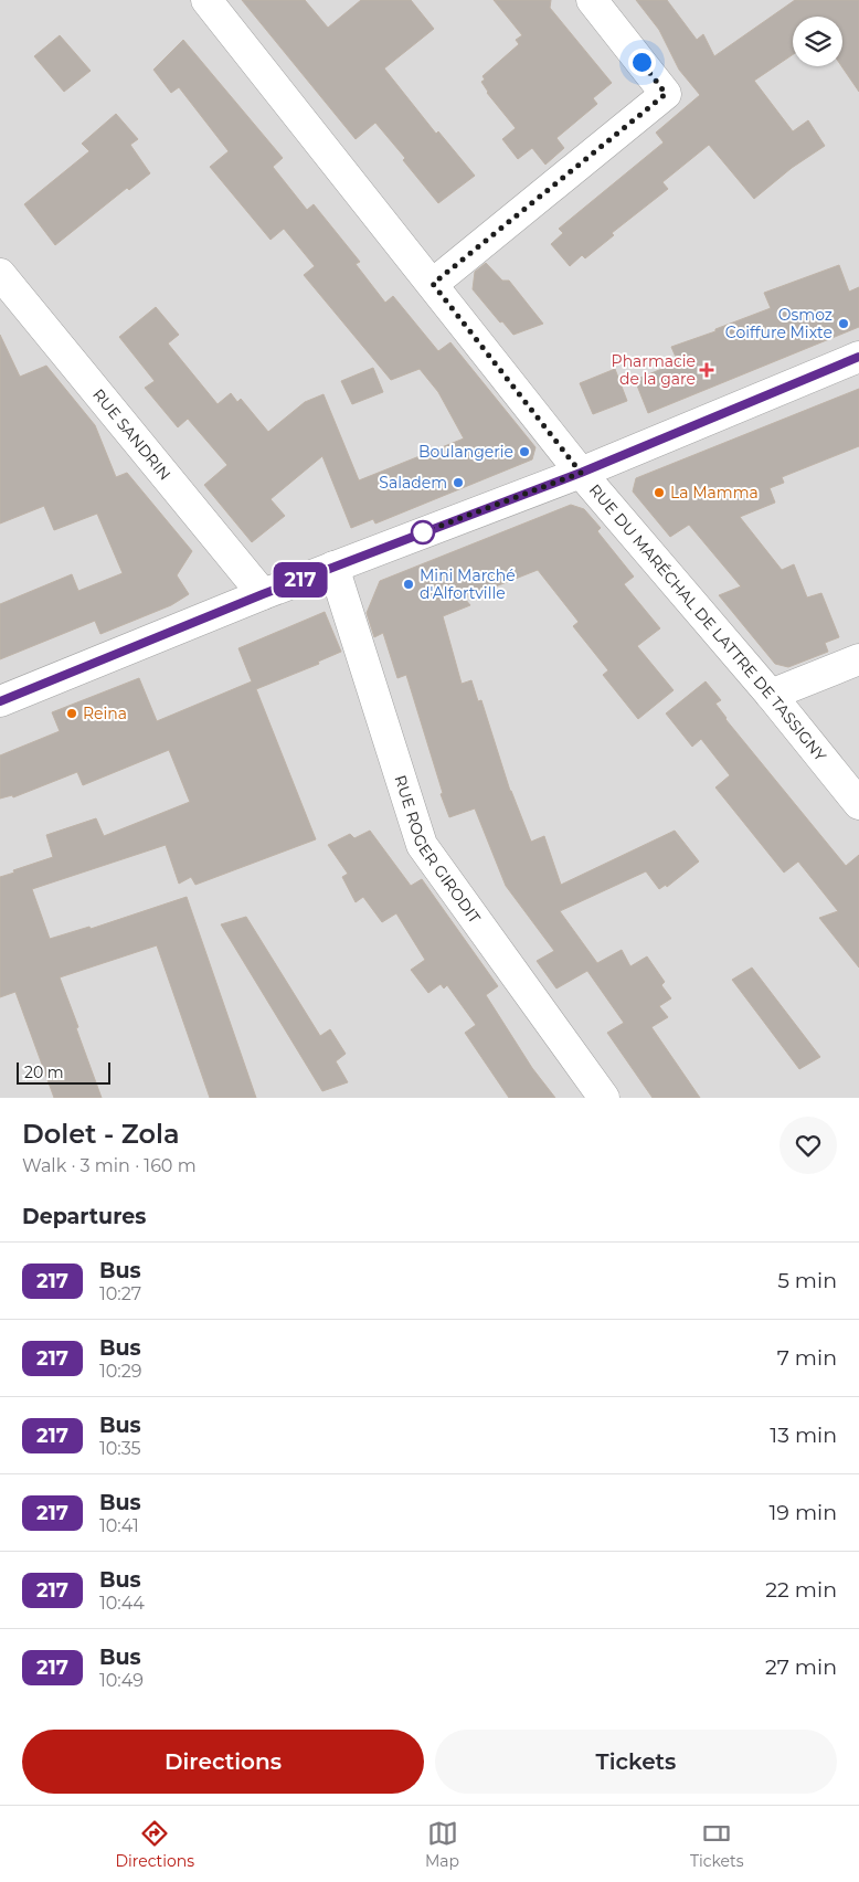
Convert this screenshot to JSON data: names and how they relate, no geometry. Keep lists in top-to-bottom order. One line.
{"streets":{"street":["RUE SANDRIN","RUE DU MARÉCHAL DE LATTRE DE TASSIGNY","RUE ROGER GIRODIT"]},"places":{"other":["Osmoz Coiffure Mixte","Boulangerie","Saladem","La Mamma","Mini Marché d'Alfortville","Reina"],"health":["Pharmacie de la gare"]},"lines":["bus line 217"],"scale_bar":"20 m","page":{"on_map":"217","scale":"20 m","heading":[["Dolet - Zola","Walk · 3 min · 160 m"],"Departures"],"list":[{"mark":"217","name":"Bus","note":"10:27","value":"5 min"},{"mark":"217","name":"Bus","note":"10:29","value":"7 min"},{"mark":"217","name":"Bus","note":"10:35","value":"13 min"},{"mark":"217","name":"Bus","note":"10:41","value":"19 min"},{"mark":"217","name":"Bus","note":"10:44","value":"22 min"},{"mark":"217","name":"Bus","note":"10:49","value":"27 min"}],"buttons":["Directions","Tickets"],"tabs":["Directions","Map","Tickets"]}}
